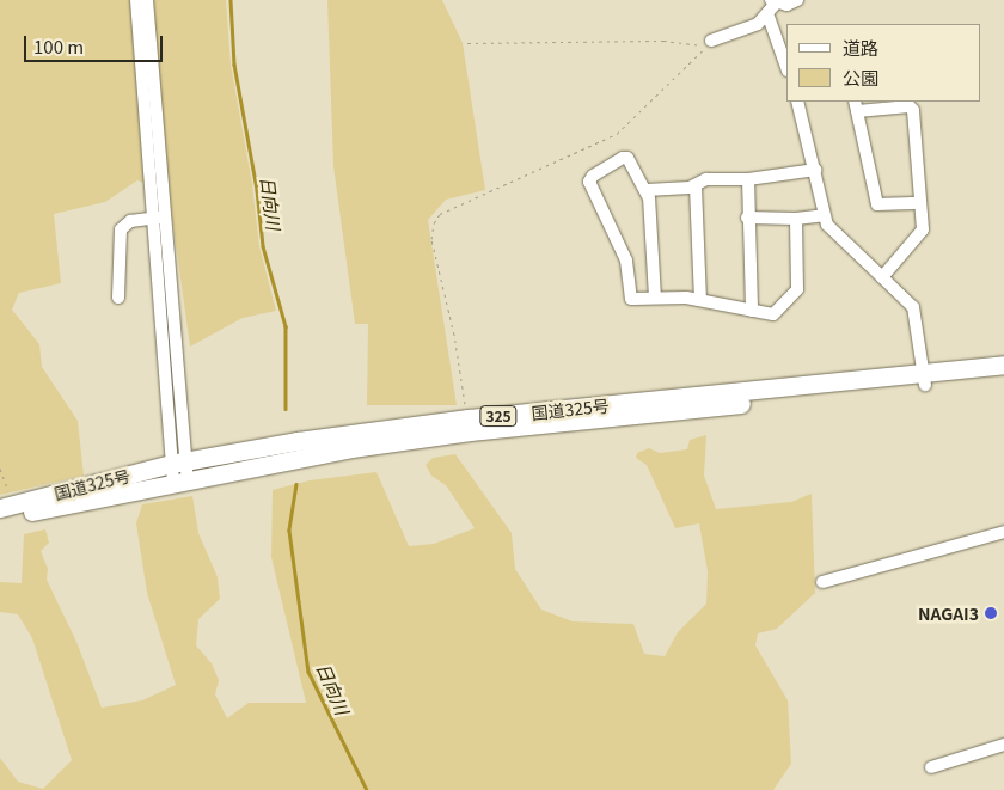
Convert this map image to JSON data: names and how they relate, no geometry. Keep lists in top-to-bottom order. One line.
{"streets":{"highway":["国道325号","325"]},"water":["日向川"],"places":["NAGAI3"],"legend":["道路","公園"],"scale_bar":"100 m"}
